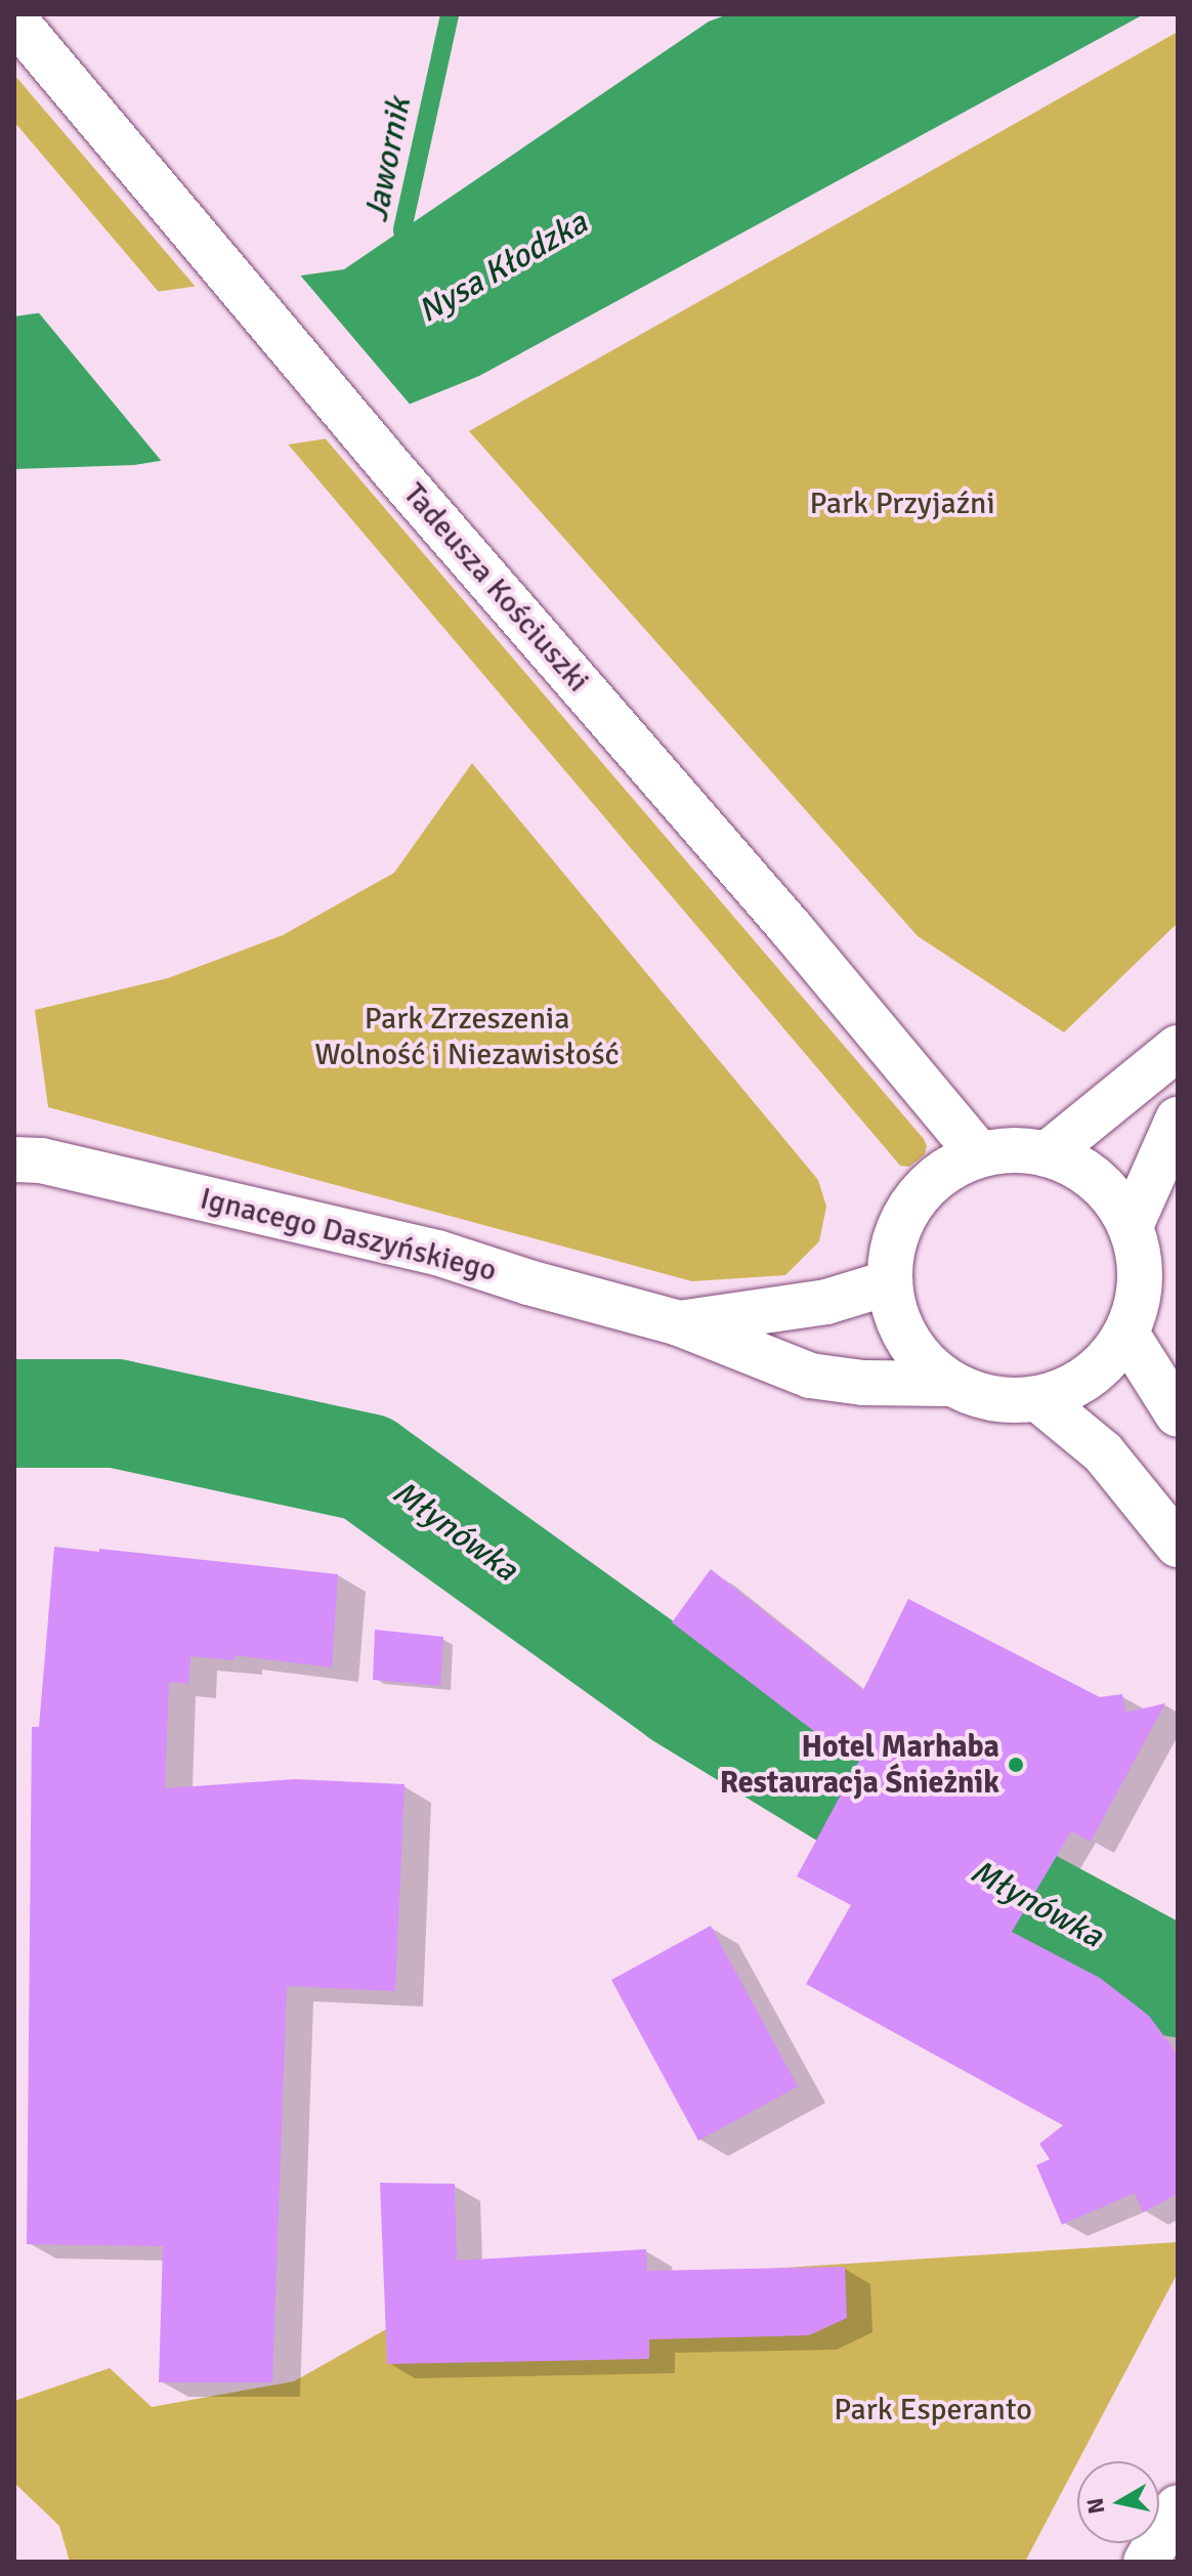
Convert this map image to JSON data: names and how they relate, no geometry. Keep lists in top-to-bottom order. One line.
{"streets":{"street":["Tadeusza Kościuszki","Ignacego Daszyńskiego"]},"crossings":[["Tadeusza Kościuszki","Ignacego Daszyńskiego"]],"water":["Jawornik","Nysa Kłodzka","Młynówka"],"parks":["Park Przyjaźni","Park Zrzeszenia Wolność i Niezawisłość","Park Esperanto"],"places":["Hotel Marhaba Restauracja Śnieżnik"],"north":"left"}
